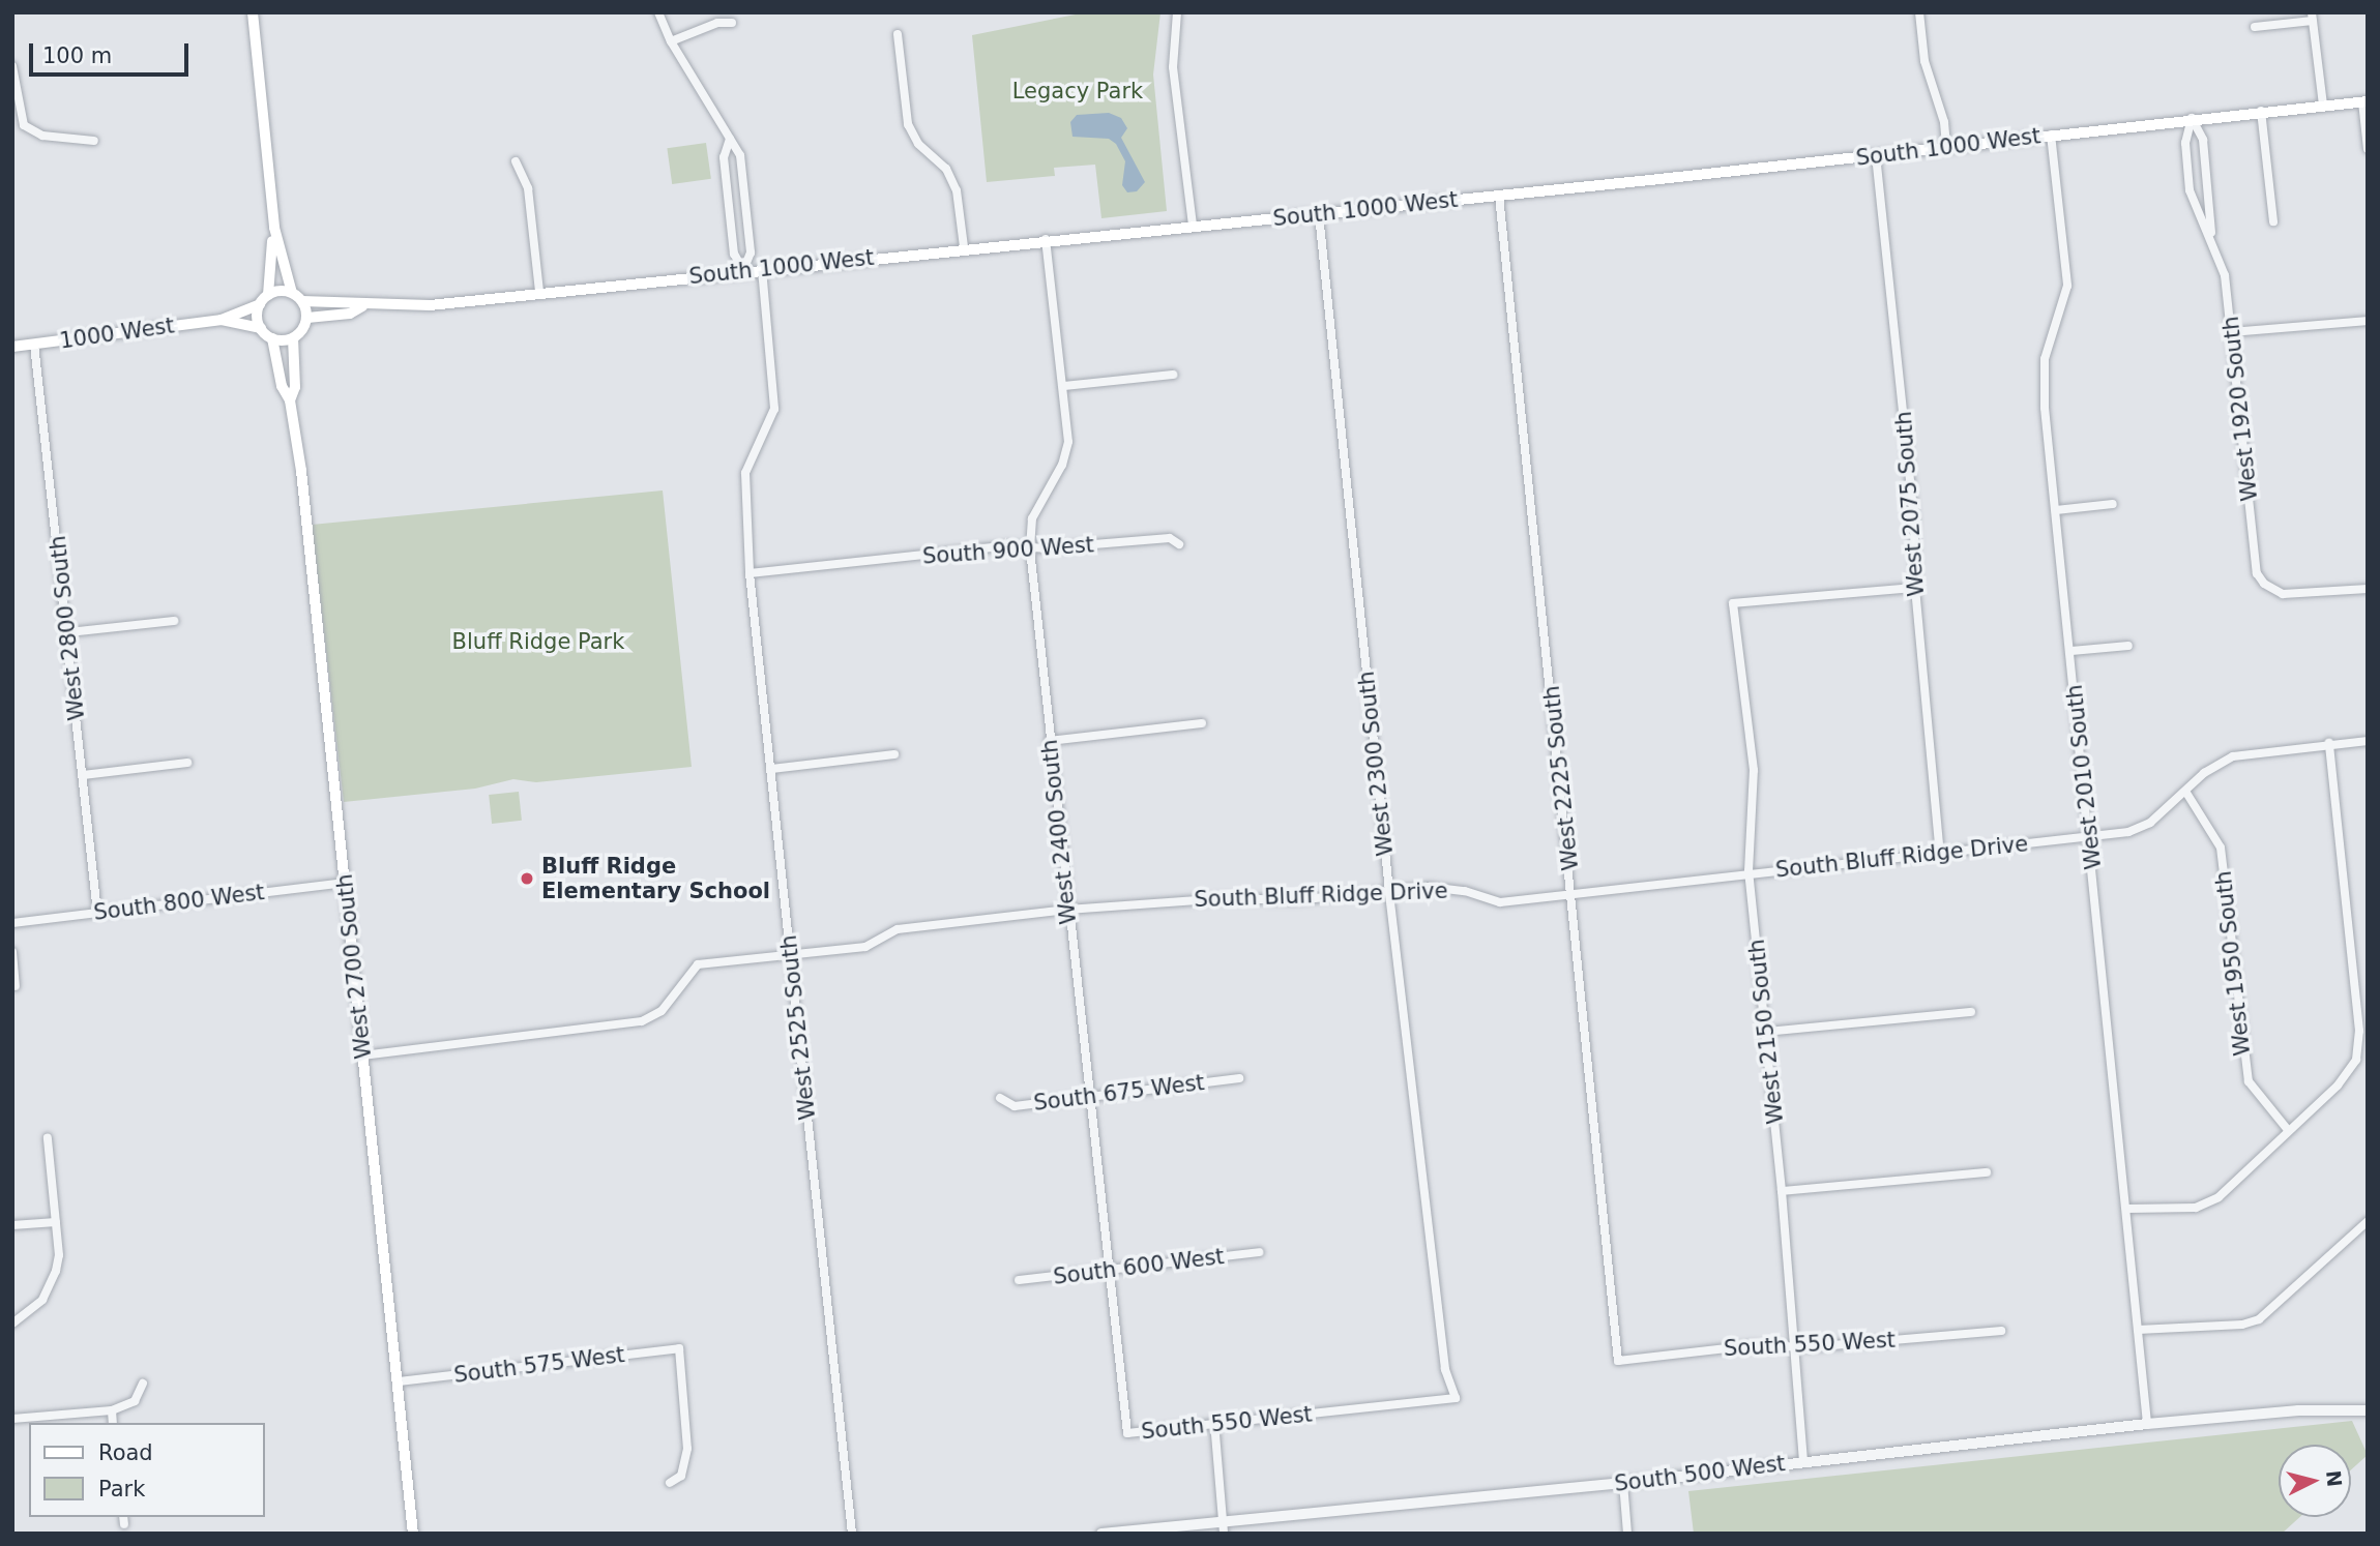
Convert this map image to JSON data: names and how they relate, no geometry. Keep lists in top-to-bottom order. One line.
{"streets":{"main road":["South 1000 West","1000 West","West 2700 South"],"street":["West 1920 South","West 2075 South","South 900 West","West 2800 South","West 2300 South","West 2010 South","West 2225 South","West 2400 South","South Bluff Ridge Drive","South 800 West","West 1950 South","West 2525 South","West 2150 South","South 675 West","South 600 West","South 550 West","South 575 West","South 500 West"]},"crossings":[["South 1000 West","West 1920 South"],["South 1000 West","West 2075 South"],["South 1000 West","West 2300 South"],["South 1000 West","West 2010 South"],["South 1000 West","West 2225 South"],["South 1000 West","West 2400 South"],["South 1000 West","West 2700 South"],["South 1000 West","West 2525 South"],["1000 West","West 2800 South"],["West 2075 South","South Bluff Ridge Drive"],["West 2075 South","West 2150 South"],["South 900 West","West 2400 South"],["South 900 West","West 2525 South"],["West 2800 South","South 800 West"],["West 2300 South","South Bluff Ridge Drive"],["West 2300 South","South 550 West"],["West 2010 South","South Bluff Ridge Drive"],["West 2010 South","South 500 West"],["West 2225 South","South Bluff Ridge Drive"],["West 2225 South","South 550 West"],["West 2400 South","South Bluff Ridge Drive"],["West 2400 South","South 675 West"],["West 2400 South","South 600 West"],["West 2400 South","South 550 West"],["South Bluff Ridge Drive","West 1950 South"],["South Bluff Ridge Drive","West 2700 South"],["South Bluff Ridge Drive","West 2525 South"],["South Bluff Ridge Drive","West 2150 South"],["South 800 West","West 2700 South"],["West 2700 South","South 575 West"],["West 2150 South","South 550 West"],["West 2150 South","South 500 West"]],"parks":["Legacy Park","Bluff Ridge Park"],"places":["Bluff Ridge Elementary School"],"legend":["Road","Park"],"scale_bar":"100 m","north":"right"}
